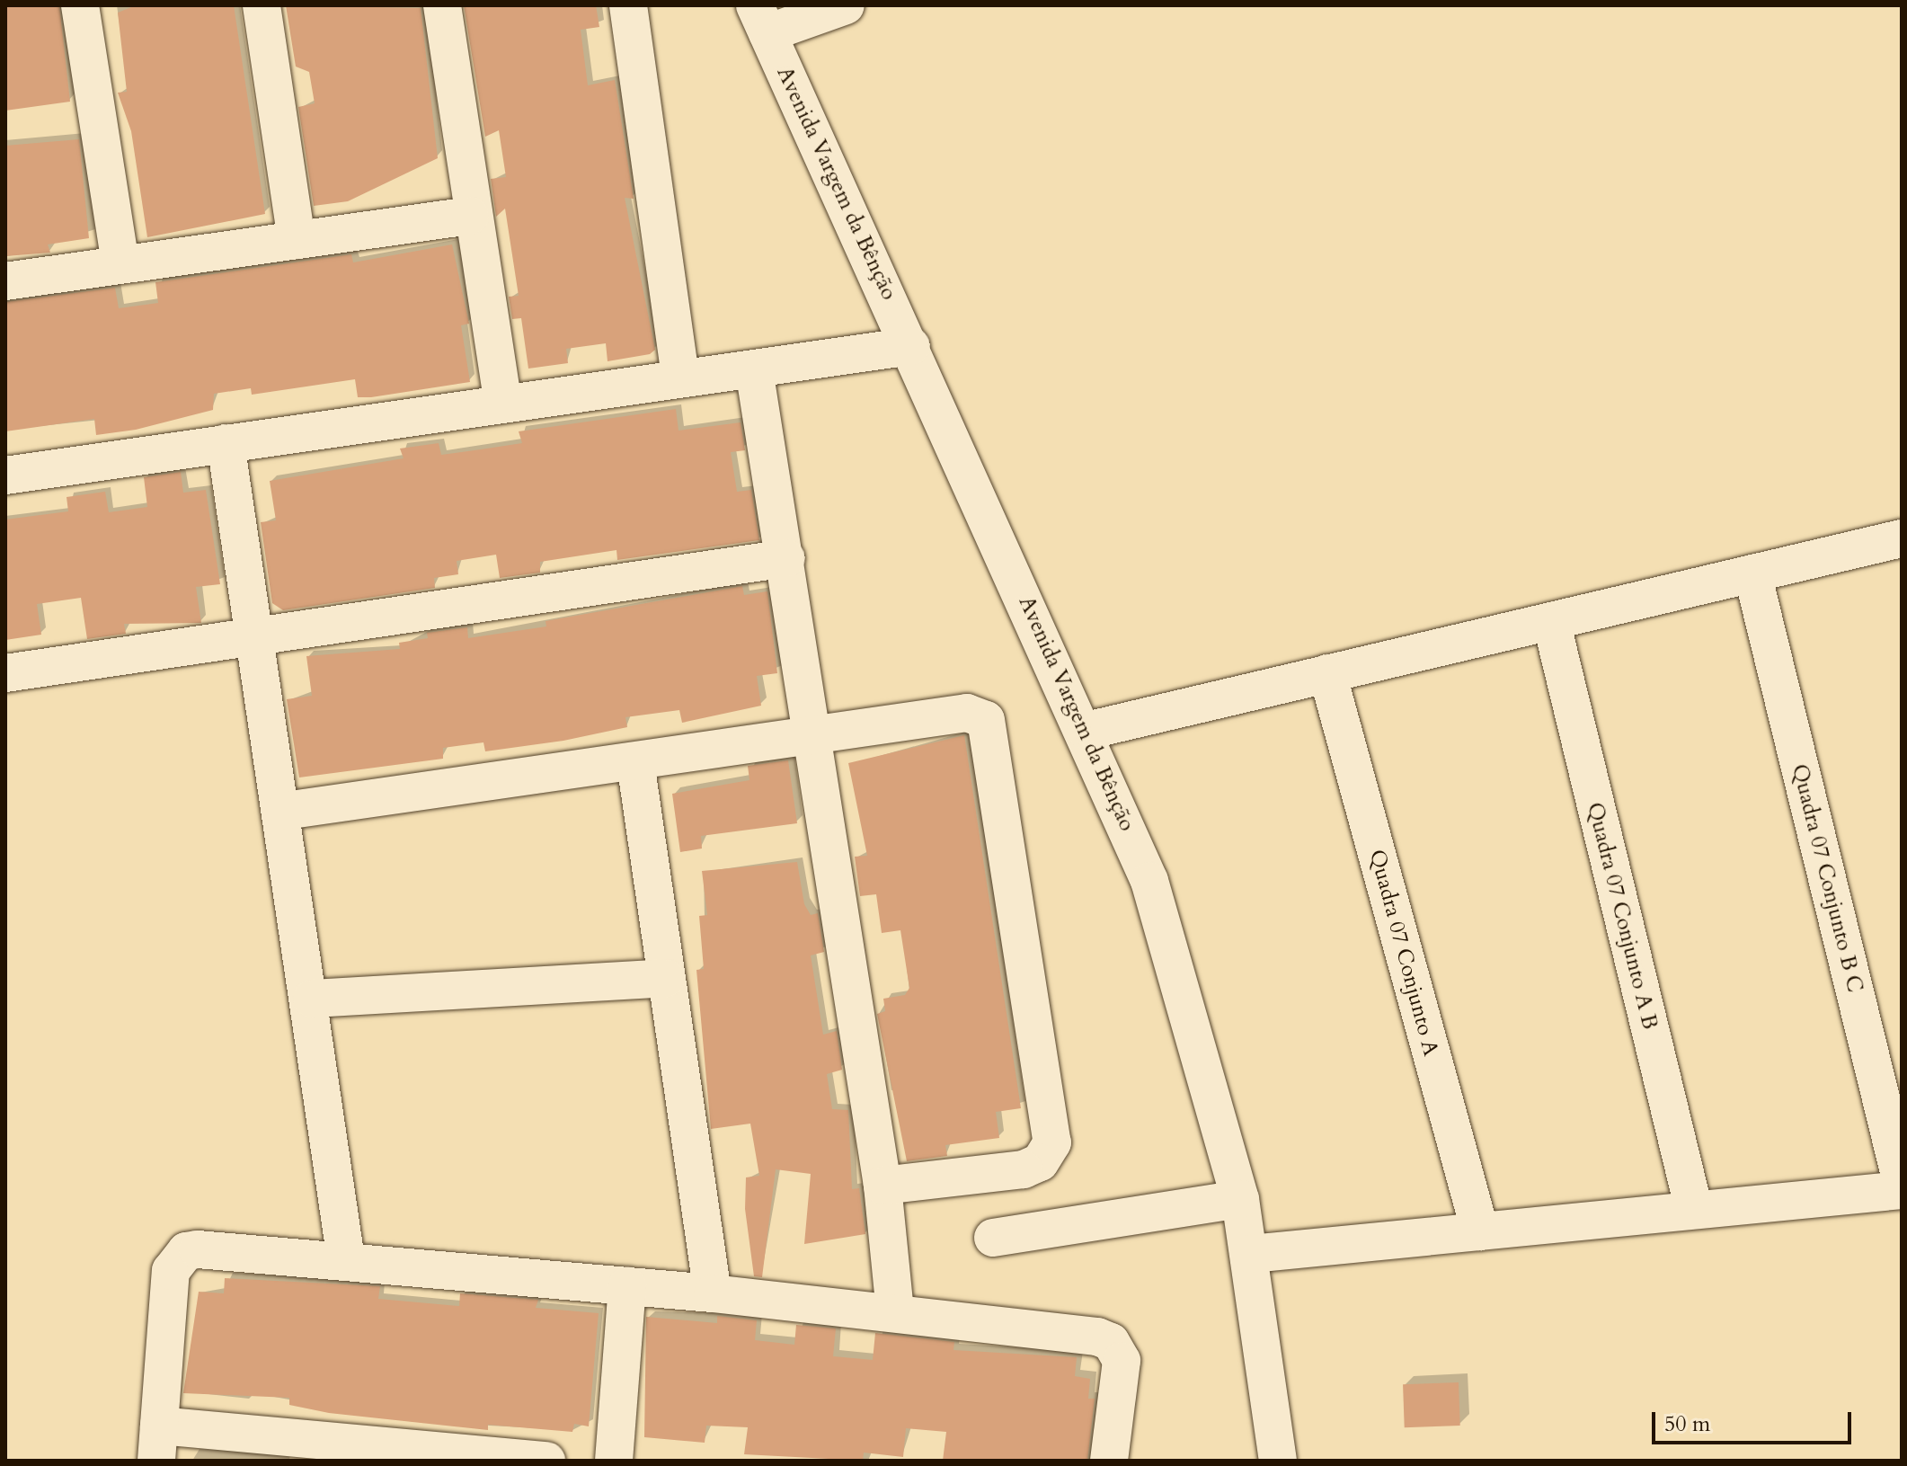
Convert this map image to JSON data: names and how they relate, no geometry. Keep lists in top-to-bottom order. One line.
{"streets":{"street":["Avenida Vargem da Bênção","Quadra 07 Conjunto B C","Quadra 07 Conjunto A B","Quadra 07 Conjunto A"]},"scale_bar":"50 m"}
